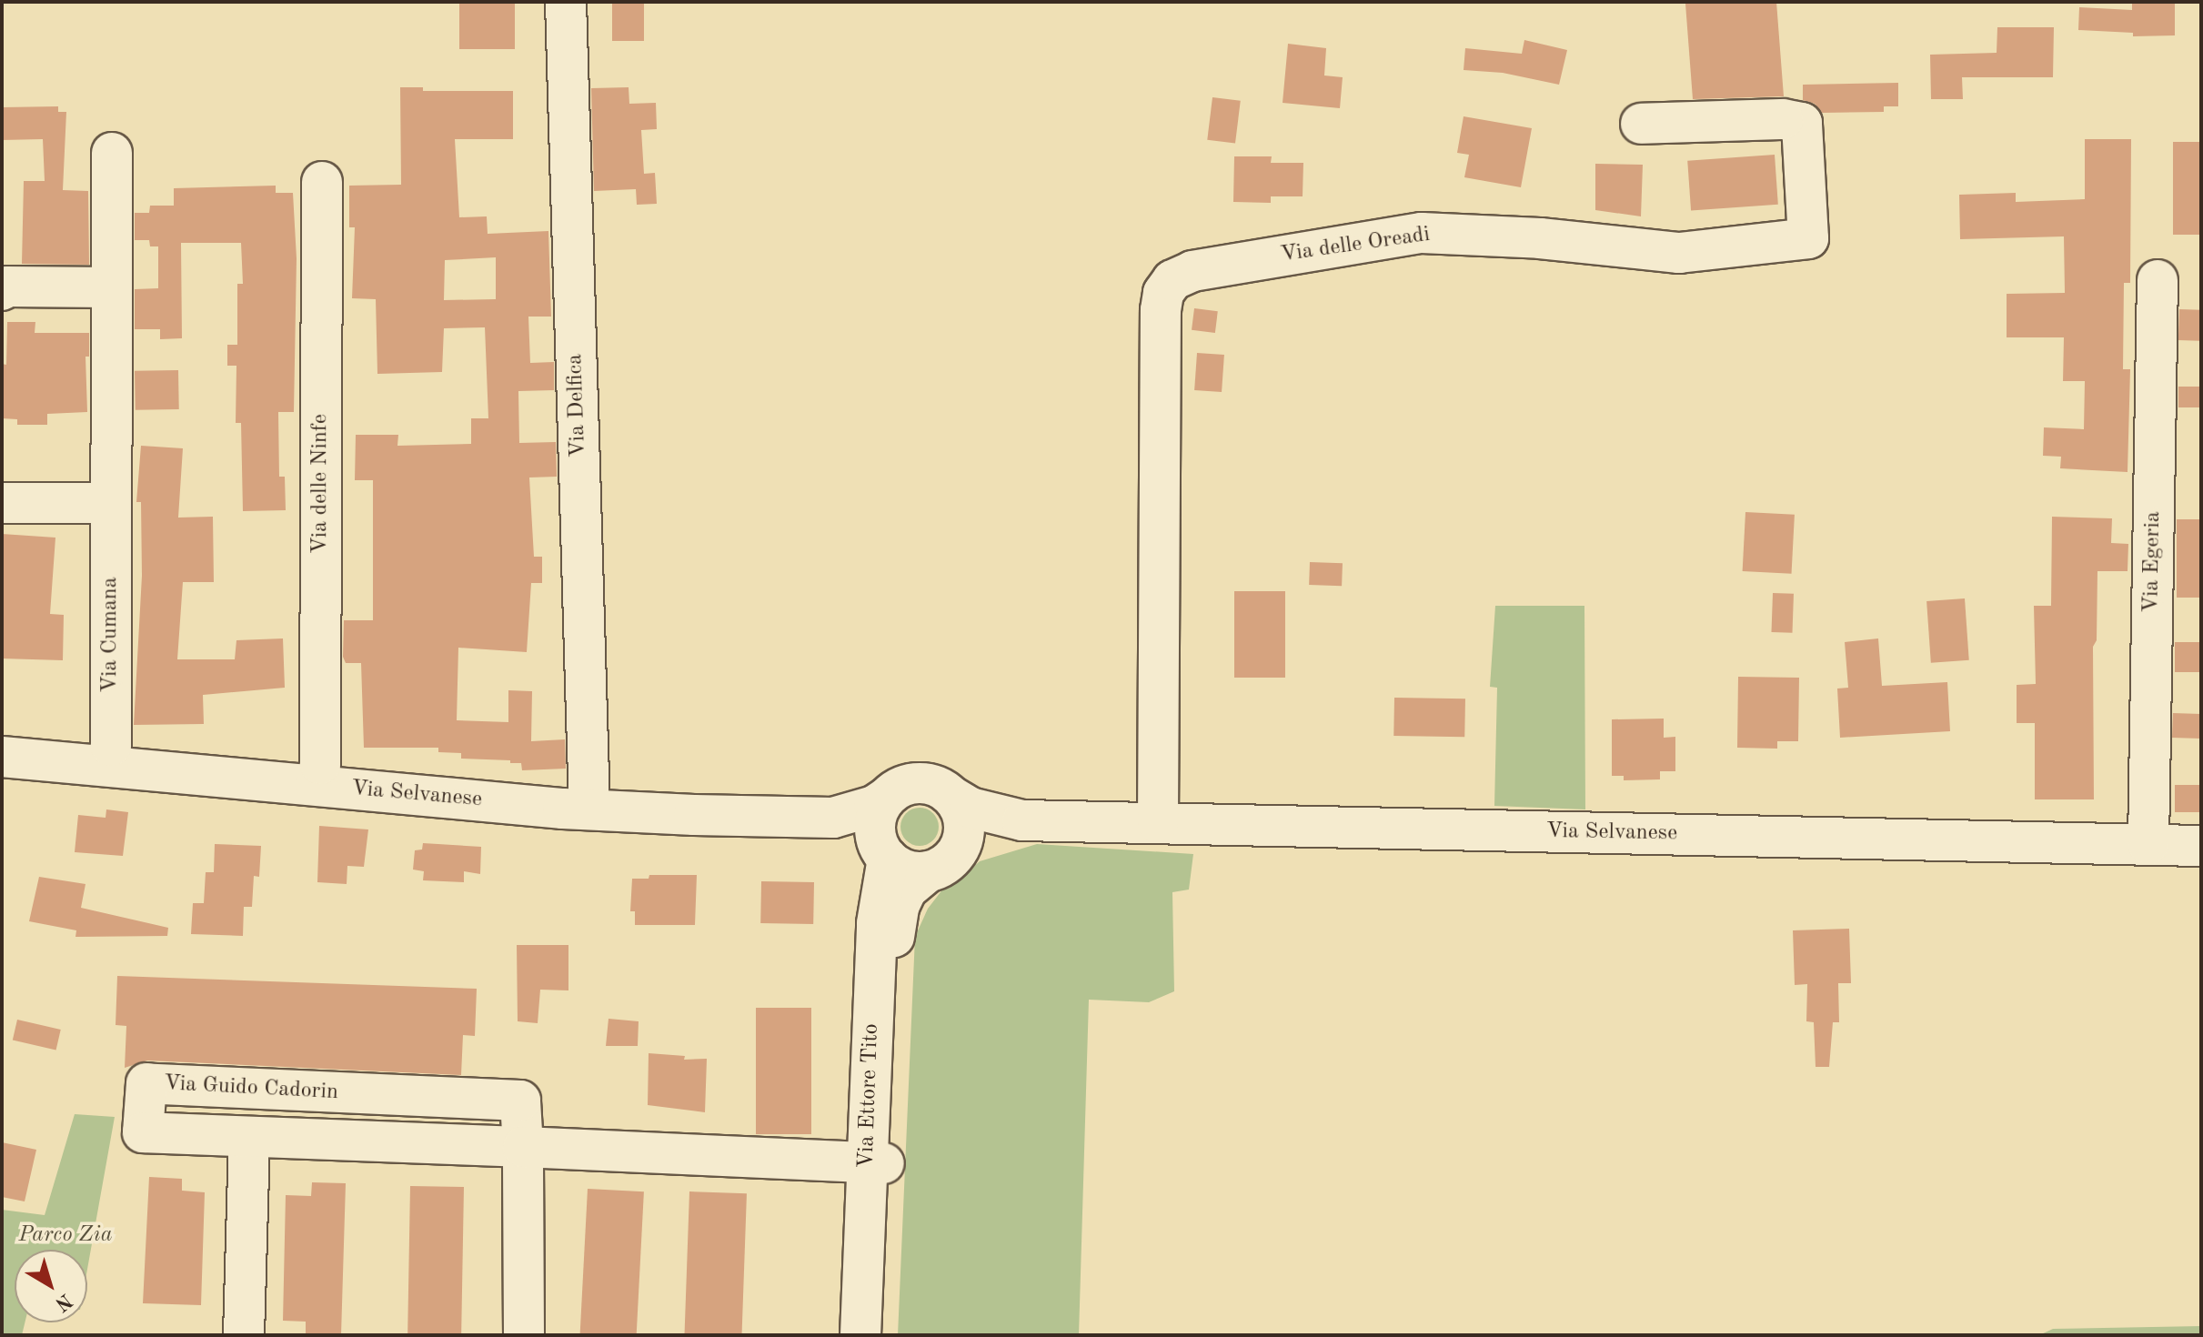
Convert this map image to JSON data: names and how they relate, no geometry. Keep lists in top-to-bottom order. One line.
{"streets":{"street":["Via delle Oreadi","Via Delfica","Via delle Ninfe","Via Egeria","Via Cumana","Via Selvanese","Via Guido Cadorin","Via Ettore Tito"]},"crossings":[["Via delle Oreadi","Via Selvanese"],["Via Delfica","Via Selvanese"],["Via delle Ninfe","Via Selvanese"],["Via Egeria","Via Selvanese"],["Via Cumana","Via Selvanese"],["Via Selvanese","Via Ettore Tito"],["Via Guido Cadorin","Via Ettore Tito"]],"parks":["Parco Zia"],"north":"bottom right"}
